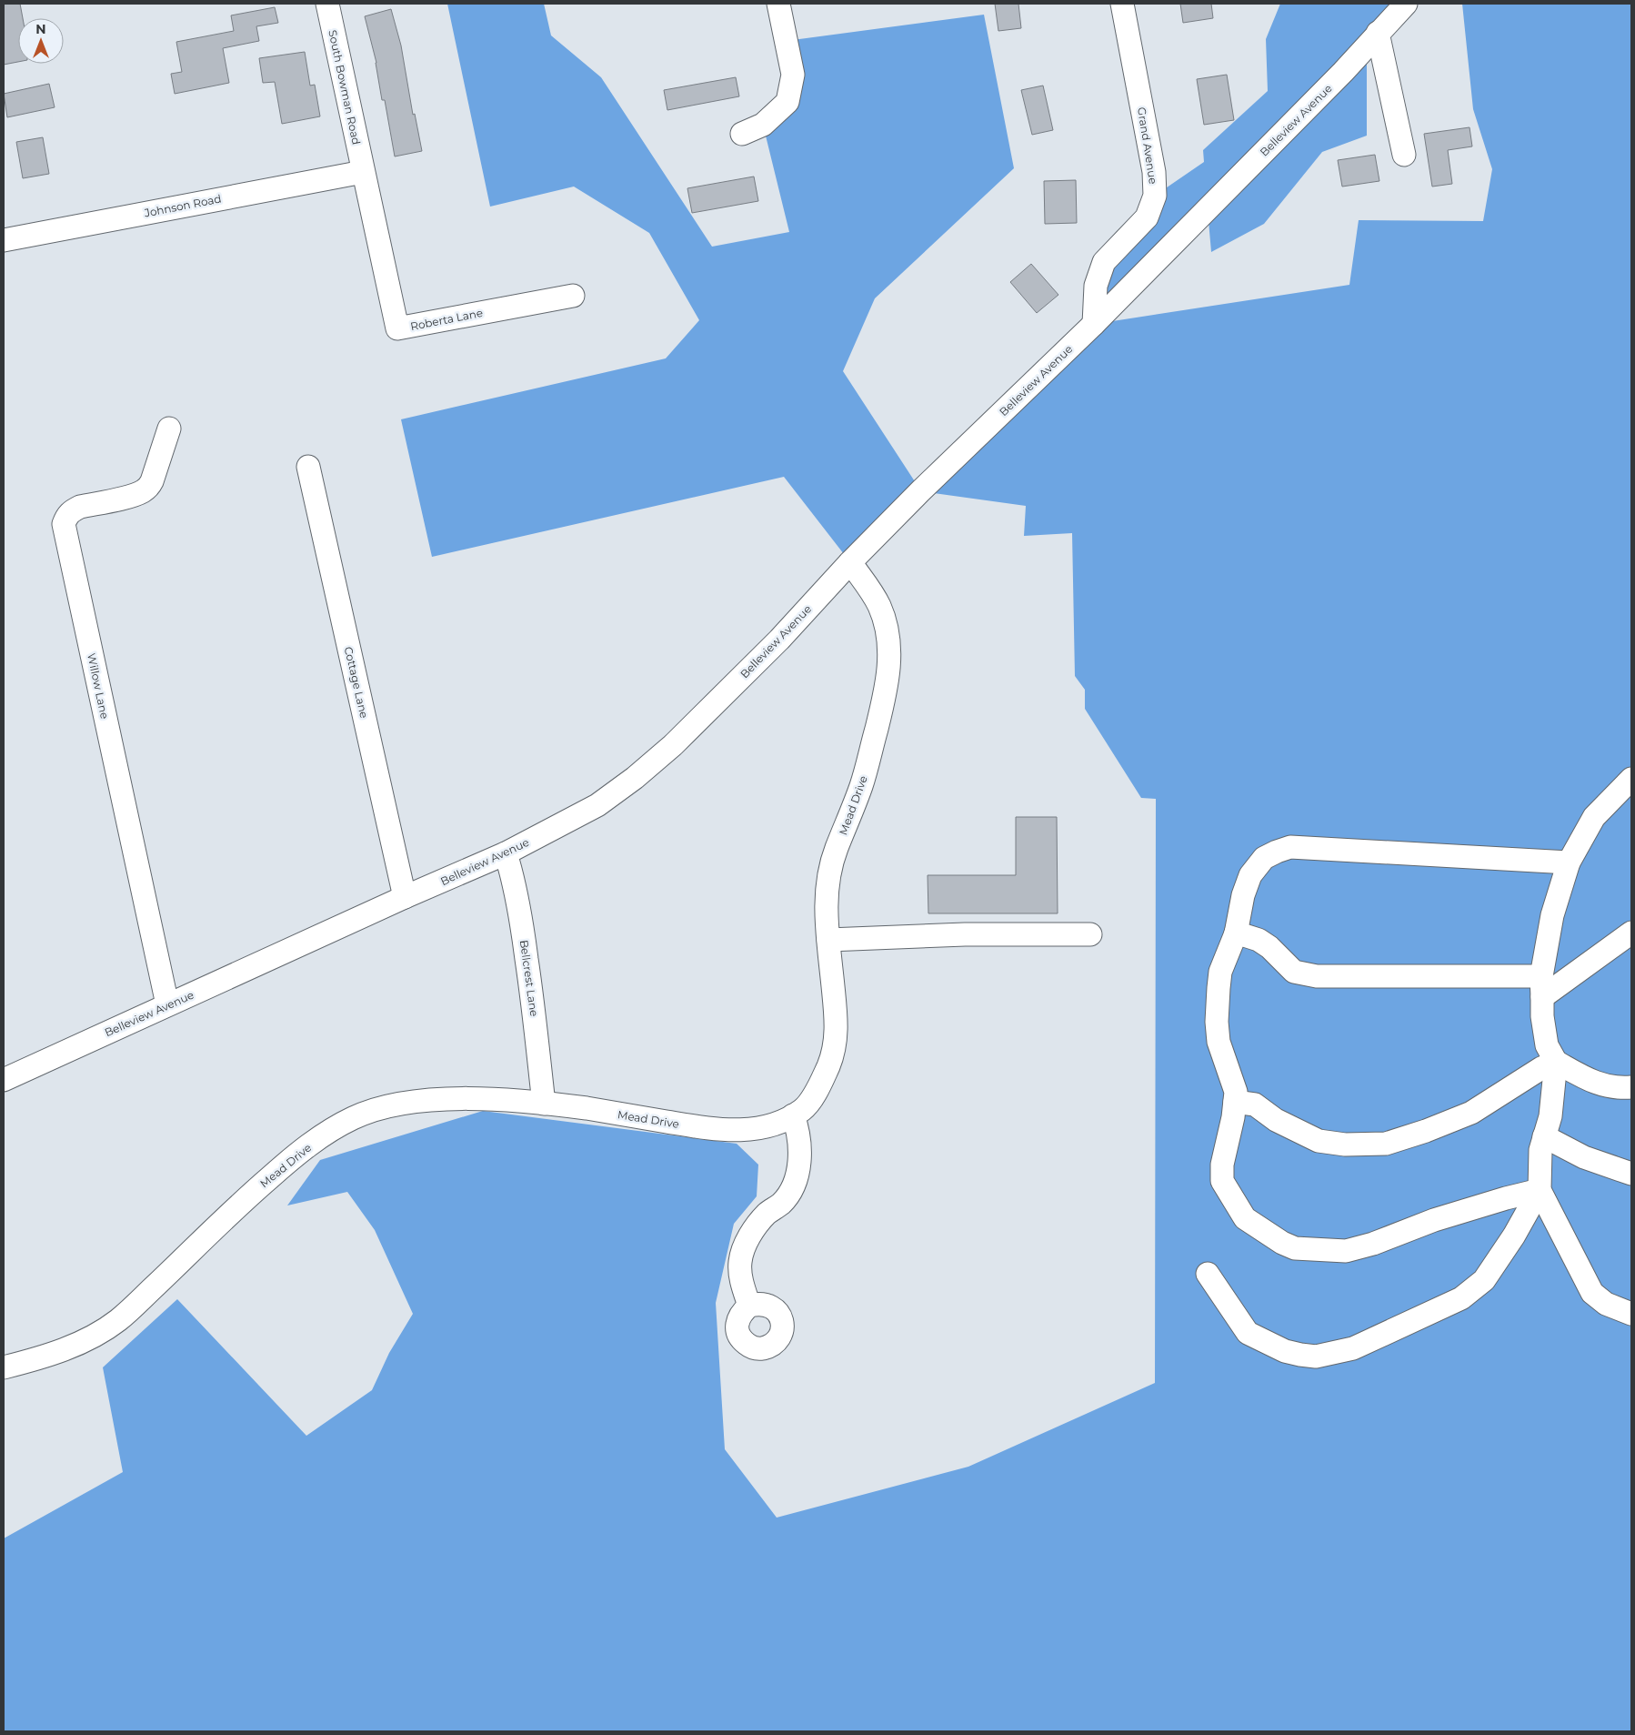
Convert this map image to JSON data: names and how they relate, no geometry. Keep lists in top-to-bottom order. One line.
{"streets":{"street":["South Bowman Road","Belleview Avenue","Grand Avenue","Johnson Road","Roberta Lane","Cottage Lane","Willow Lane","Mead Drive","Bellcrest Lane"]},"crossings":[["South Bowman Road","Johnson Road"],["South Bowman Road","Roberta Lane"],["Belleview Avenue","Grand Avenue"],["Belleview Avenue","Cottage Lane"],["Belleview Avenue","Willow Lane"],["Belleview Avenue","Mead Drive"],["Belleview Avenue","Bellcrest Lane"],["Johnson Road","Roberta Lane"],["Mead Drive","Bellcrest Lane"]],"north":"top"}
